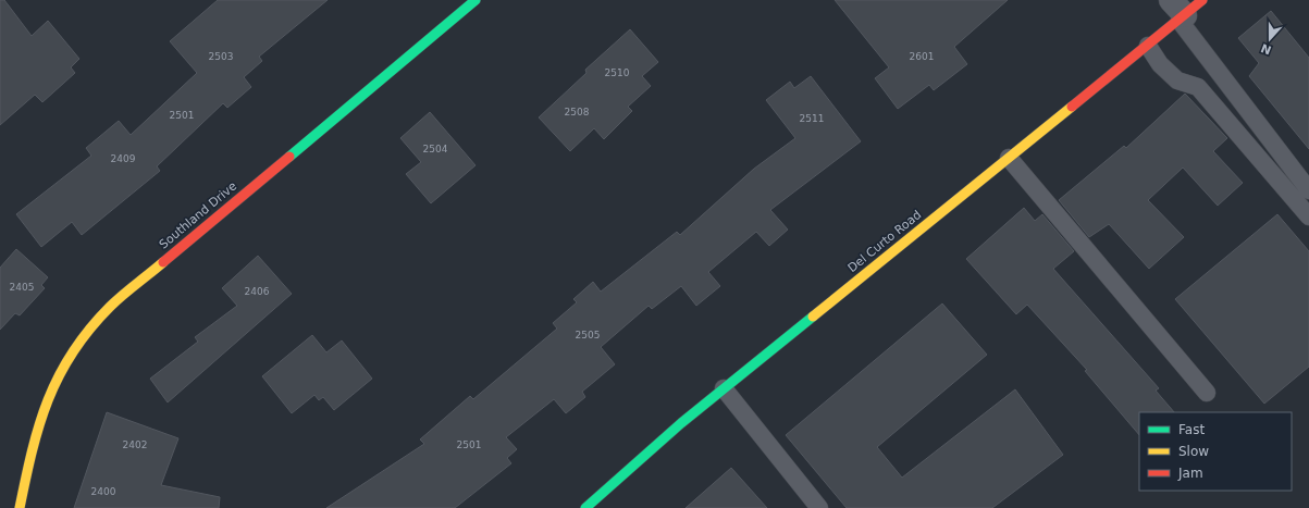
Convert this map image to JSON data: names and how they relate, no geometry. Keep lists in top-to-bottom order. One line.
{"streets":{"street":["Southland Drive","Del Curto Road"]},"house_numbers":["2503","2601","2510","2508","2501","2511","2504","2409","2405","2406","2505","2402","2501","2400"],"legend":["Fast","Slow","Jam"],"north":"bottom"}
